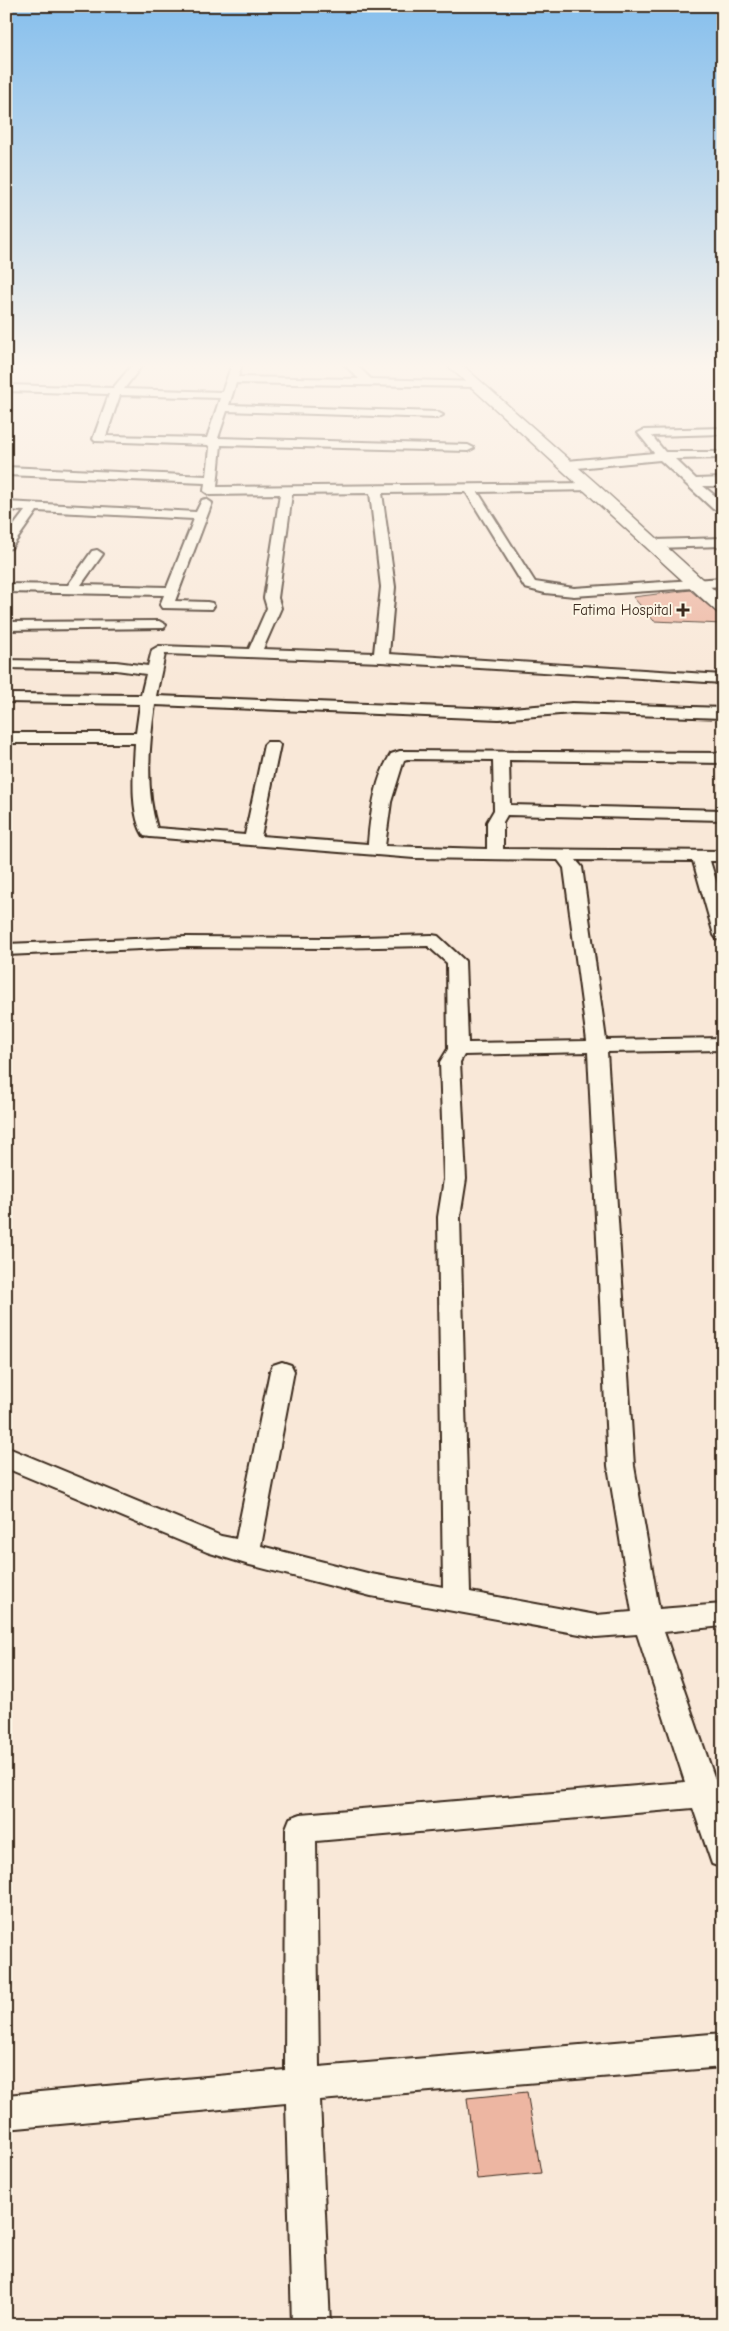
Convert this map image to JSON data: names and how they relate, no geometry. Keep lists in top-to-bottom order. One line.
{"places":{"health":["Fatima Hospital"]}}
